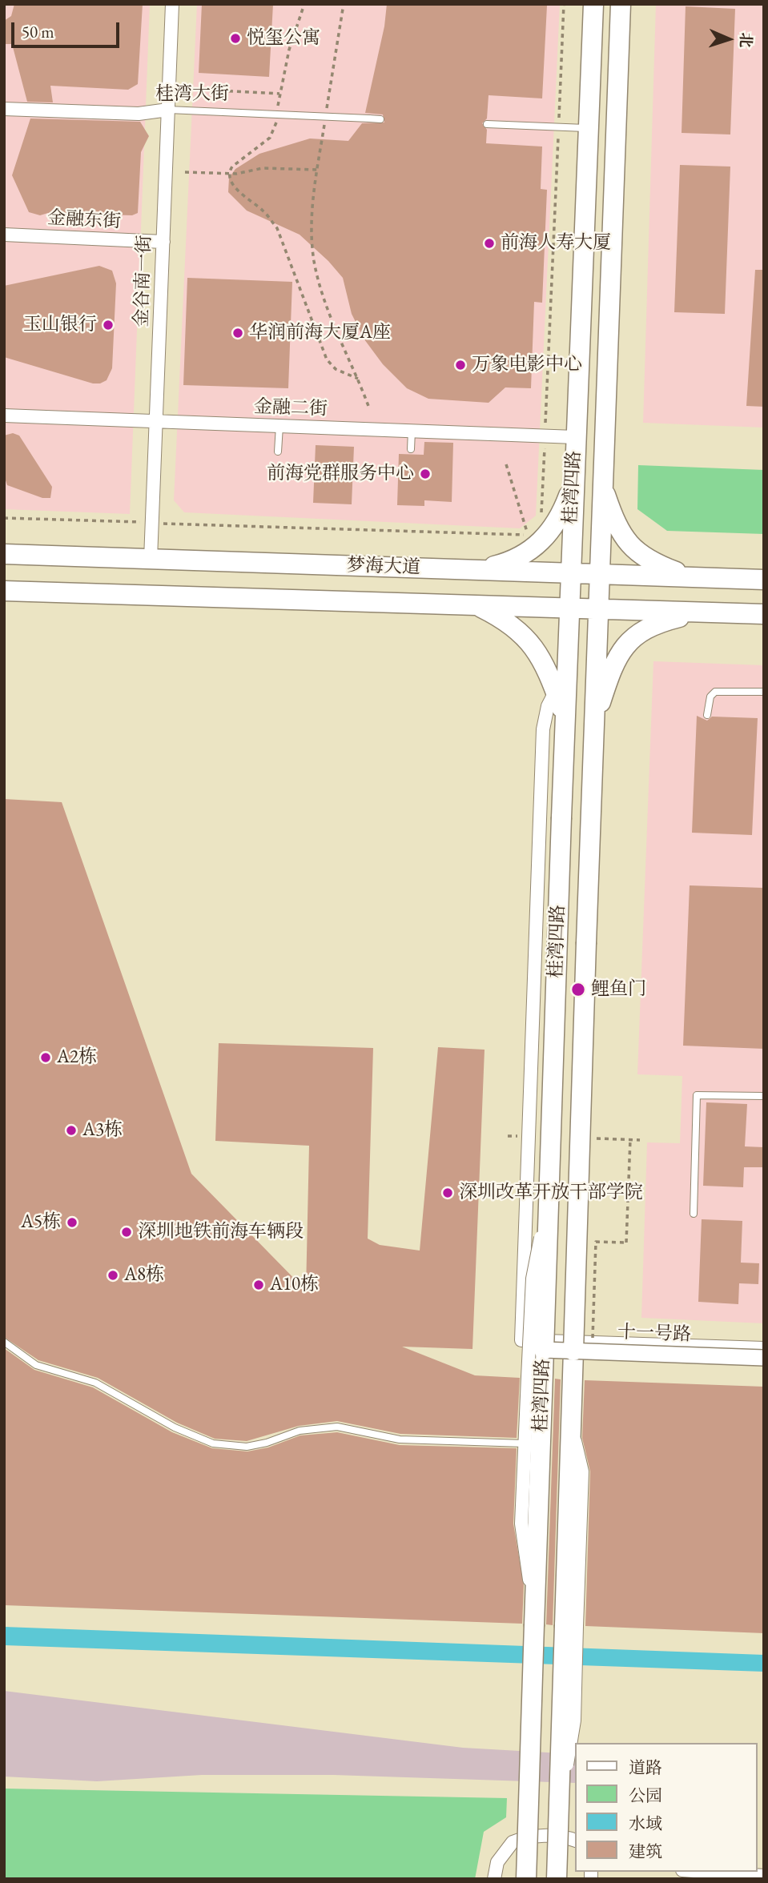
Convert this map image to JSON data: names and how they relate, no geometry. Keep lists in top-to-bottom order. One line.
{"streets":{"main road":["桂湾四路","梦海大道"],"street":["桂湾大街","金融东街","金谷南一街","金融二街","十一号路"]},"crossings":[["桂湾大街","金谷南一街"],["金融东街","金谷南一街"],["金谷南一街","金融二街"],["金谷南一街","梦海大道"],["金融二街","桂湾四路"],["桂湾四路","梦海大道"],["桂湾四路","十一号路"]],"places":["悦玺公寓","前海人寿大厦","玉山银行","华润前海大厦A座","万象电影中心","前海党群服务中心","鲤鱼门","A2栋","A3栋","深圳改革开放干部学院","A5栋","深圳地铁前海车辆段","A8栋","A10栋"],"legend":["道路","公园","水域","建筑"],"scale_bar":"50 m","north":"right"}
